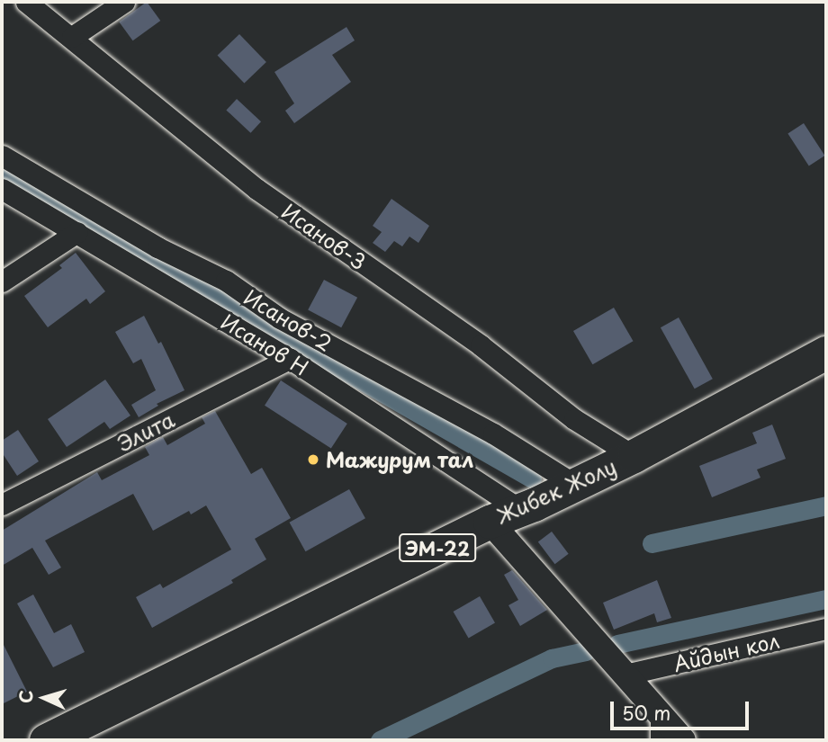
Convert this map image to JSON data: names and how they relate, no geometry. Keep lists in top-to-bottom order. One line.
{"streets":{"main road":["Жибек Жолу","ЭМ-22"],"street":["Исанов-3","Исанов-2","Исанов Н","Элита","Айдын кол"]},"crossings":[["Исанов-3","Жибек Жолу"],["Исанов-2","Жибек Жолу"],["Исанов Н","Элита"],["Исанов Н","Жибек Жолу"]],"places":["Мажурум тал"],"scale_bar":"50 m","north":"left"}
